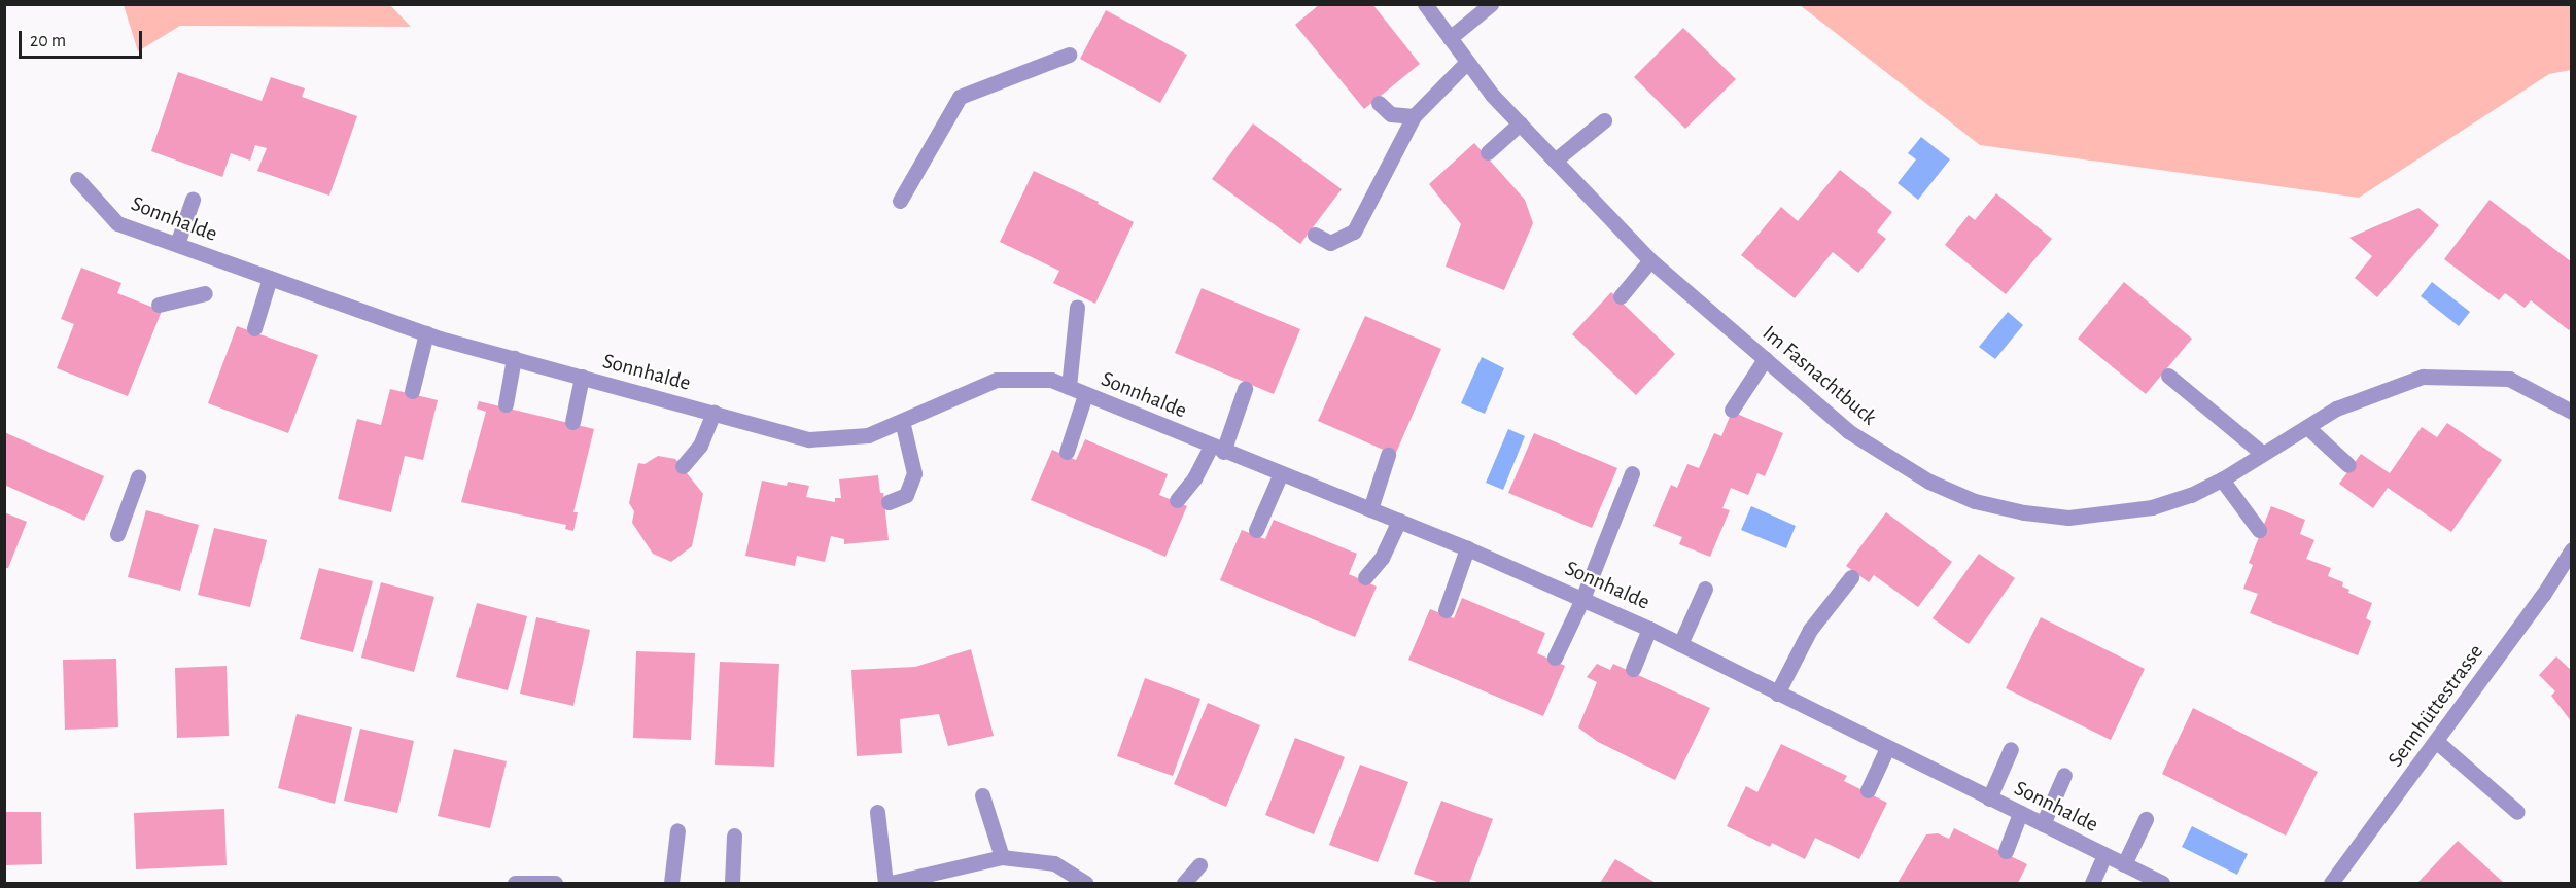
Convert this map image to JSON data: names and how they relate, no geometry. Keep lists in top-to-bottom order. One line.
{"streets":{"street":["Sonnhalde","Im Fasnachtbuck","Sennhüttestrasse"]},"scale_bar":"20 m"}
